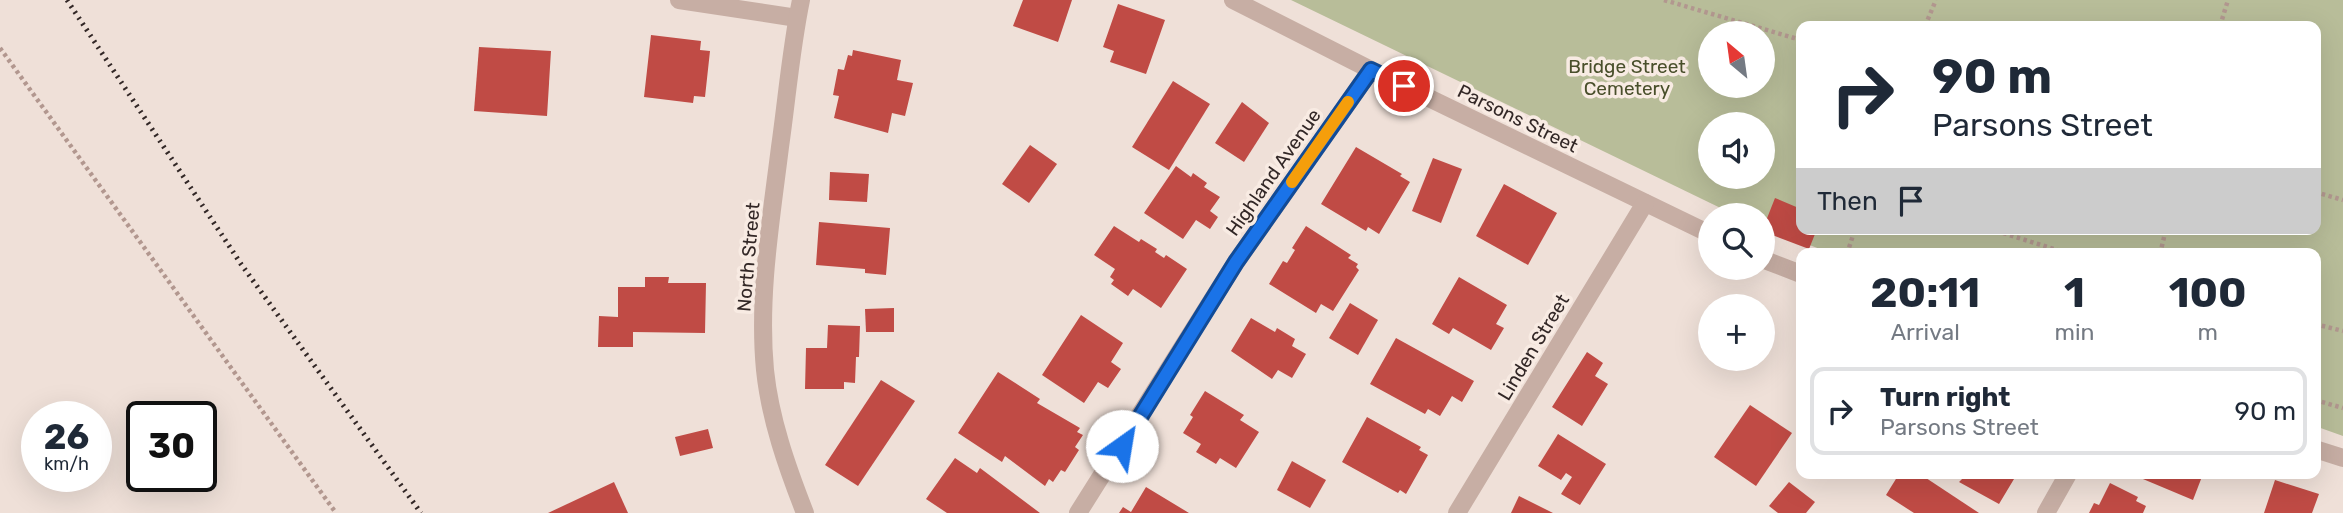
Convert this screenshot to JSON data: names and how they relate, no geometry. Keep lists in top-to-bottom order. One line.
{"streets":{"street":["Parsons Street","Highland Avenue","North Street","Linden Street"]},"crossings":[["Parsons Street","Highland Avenue"],["Parsons Street","Linden Street"]],"parks":["Bridge Street Cemetery"],"north":"top left","page":{"map_buttons":"+","turn":["90 m","Parsons Street"],"then":"Then","eta":["20:11","Arrival","1","min","100","m"],"list":[{"name":"Turn right","note":"Parsons Street","value":"90 m"}],"speed":"26 km/h","limit":"30"}}
